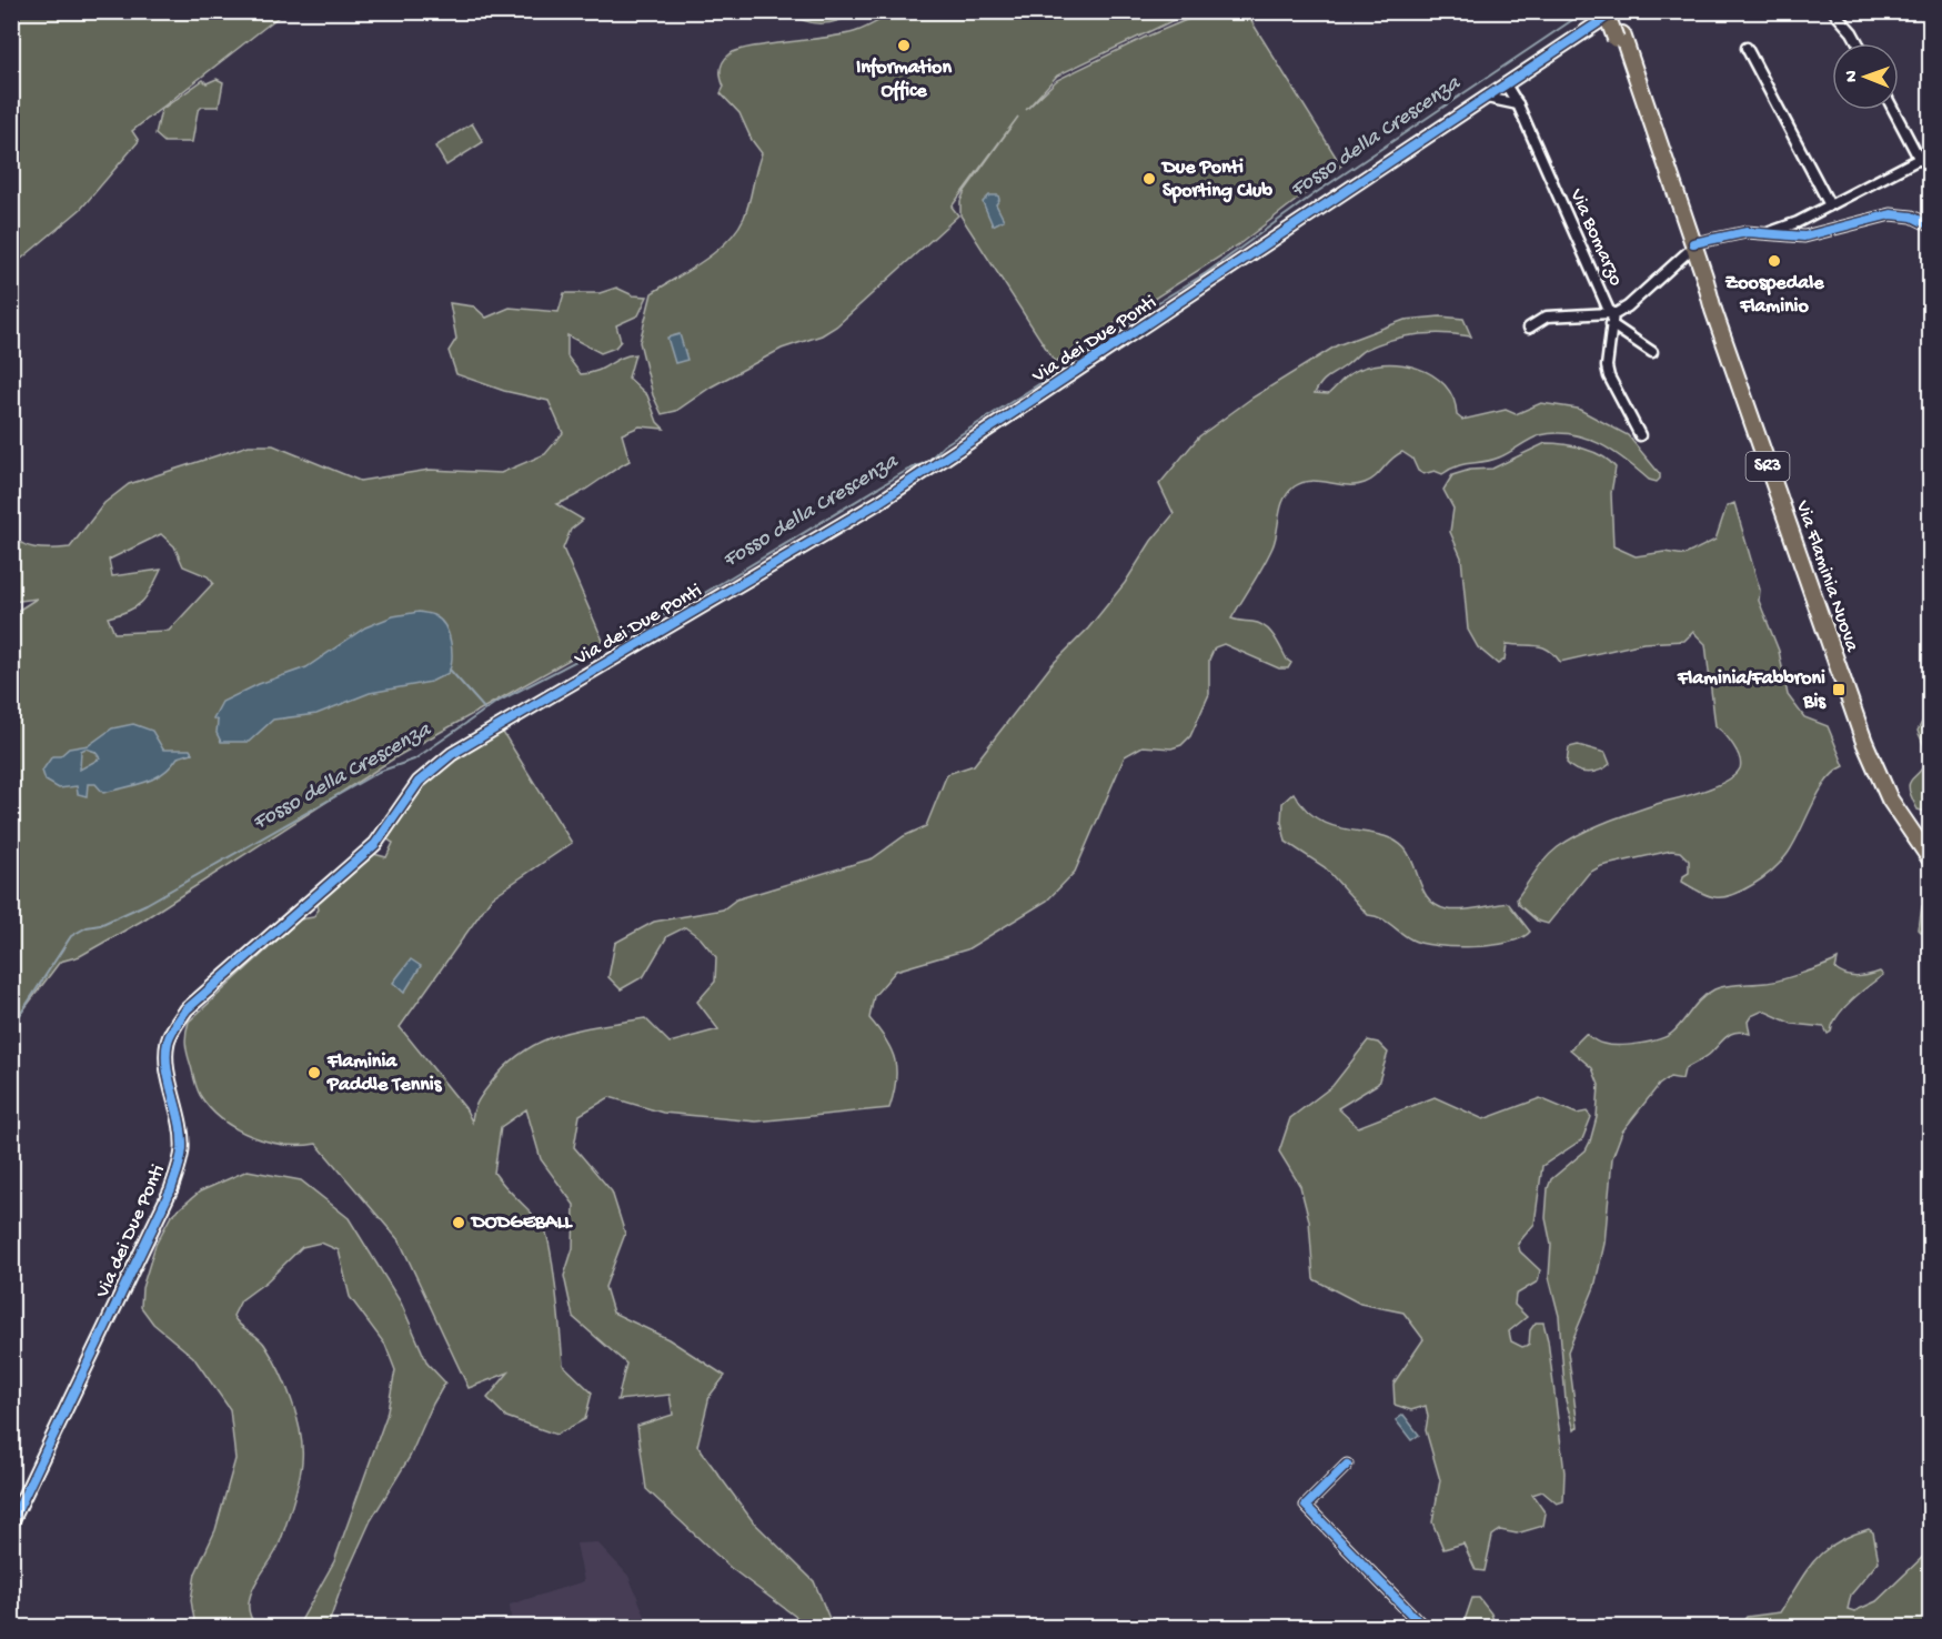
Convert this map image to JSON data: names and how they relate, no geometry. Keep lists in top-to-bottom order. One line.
{"streets":{"main road":["SR3","Via Flaminia Nuova"],"street":["Via Bomarzo","Via dei Due Ponti"]},"crossings":[["Via Bomarzo","Via dei Due Ponti"],["Via Bomarzo","Via Flaminia Nuova"],["Via dei Due Ponti","Via Flaminia Nuova"]],"water":["Fosso della Crescenza"],"places":{"other":["Information Office","Due Ponti Sporting Club","Zoospedale Flaminio","Flaminia Paddle Tennis","DODGEBALL"],"transit":["Flaminia/Fabbroni Bis"]},"north":"left"}
